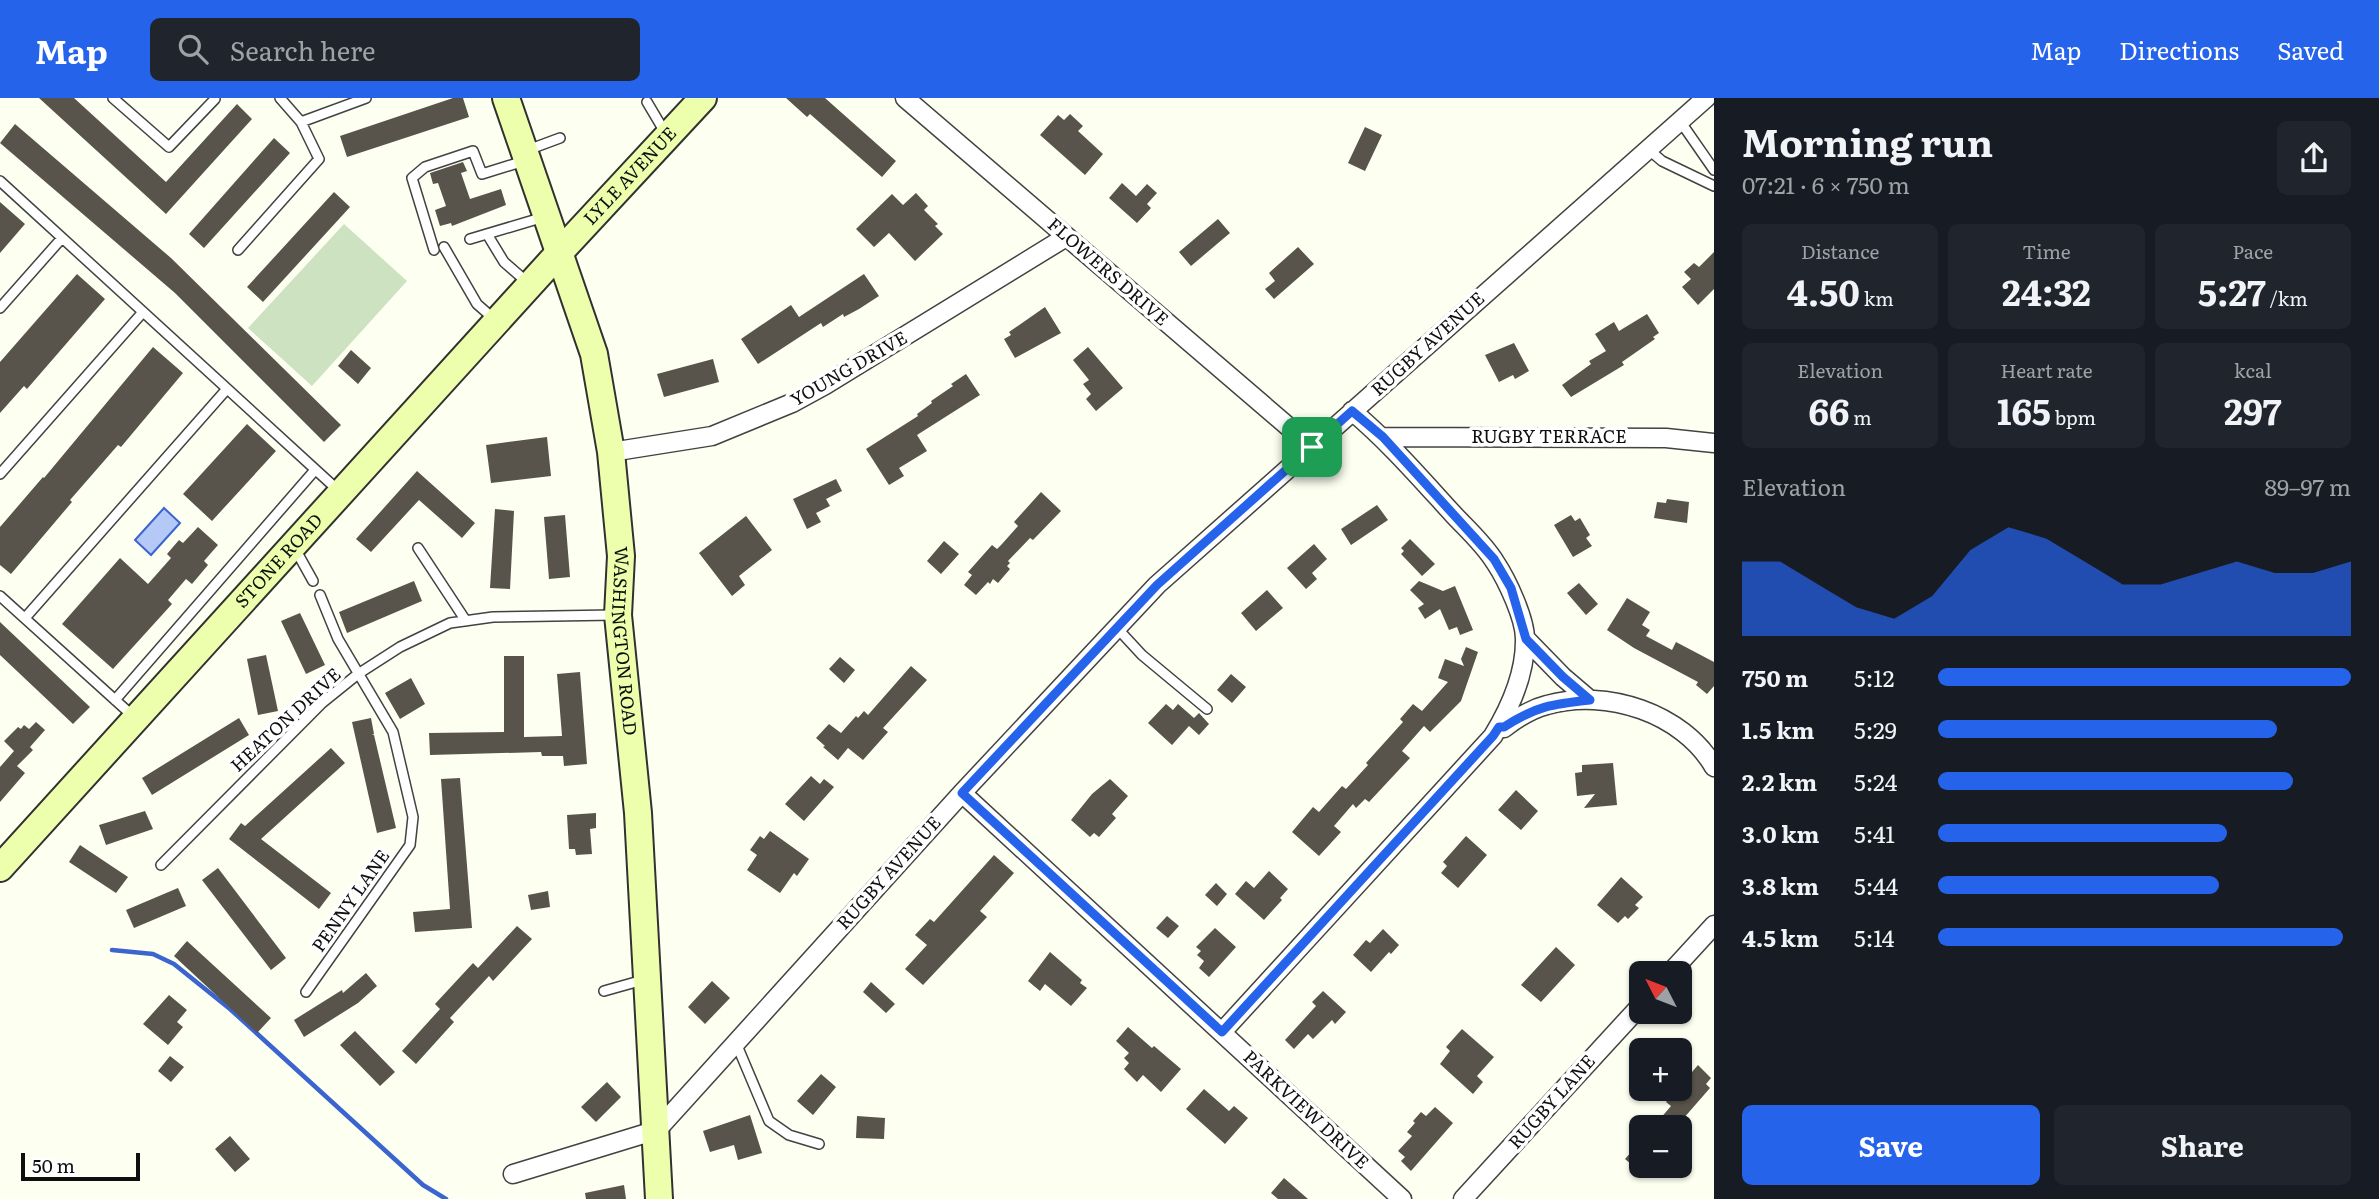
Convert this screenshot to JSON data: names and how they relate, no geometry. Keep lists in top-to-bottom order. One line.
{"streets":{"street":["LYLE AVENUE","FLOWERS DRIVE","RUGBY AVENUE","YOUNG DRIVE","RUGBY TERRACE","STONE ROAD","WASHINGTON ROAD","RUGBY LANE","PARKVIEW DRIVE"],"lane":["HEATON DRIVE","PENNY LANE"]},"crossings":[["LYLE AVENUE","STONE ROAD"],["LYLE AVENUE","WASHINGTON ROAD"],["FLOWERS DRIVE","RUGBY AVENUE"],["FLOWERS DRIVE","YOUNG DRIVE"],["RUGBY AVENUE","WASHINGTON ROAD"],["RUGBY AVENUE","PARKVIEW DRIVE"],["YOUNG DRIVE","WASHINGTON ROAD"],["STONE ROAD","WASHINGTON ROAD"],["WASHINGTON ROAD","HEATON DRIVE"],["HEATON DRIVE","PENNY LANE"]],"scale_bar":"50 m","north":"top left","page":{"header":"Map","search":"Search here","nav":["Map","Directions","Saved"],"heading":["Morning run","07:21 · 6 × 750 m"],"stats":[["Distance","4.50 km"],["Time","24:32"],["Pace","5:27 /km"],["Elevation","66 m"],["Heart rate","165 bpm"],["kcal","297"]],"chart":["Elevation","89–97 m"],"list":[{"name":"750 m","note":"5:12"},{"name":"1.5 km","note":"5:29"},{"name":"2.2 km","note":"5:24"},{"name":"3.0 km","note":"5:41"},{"name":"3.8 km","note":"5:44"},{"name":"4.5 km","note":"5:14"}],"map_buttons":["+","−"],"buttons":["Save","Share"],"scale":"50 m"}}
